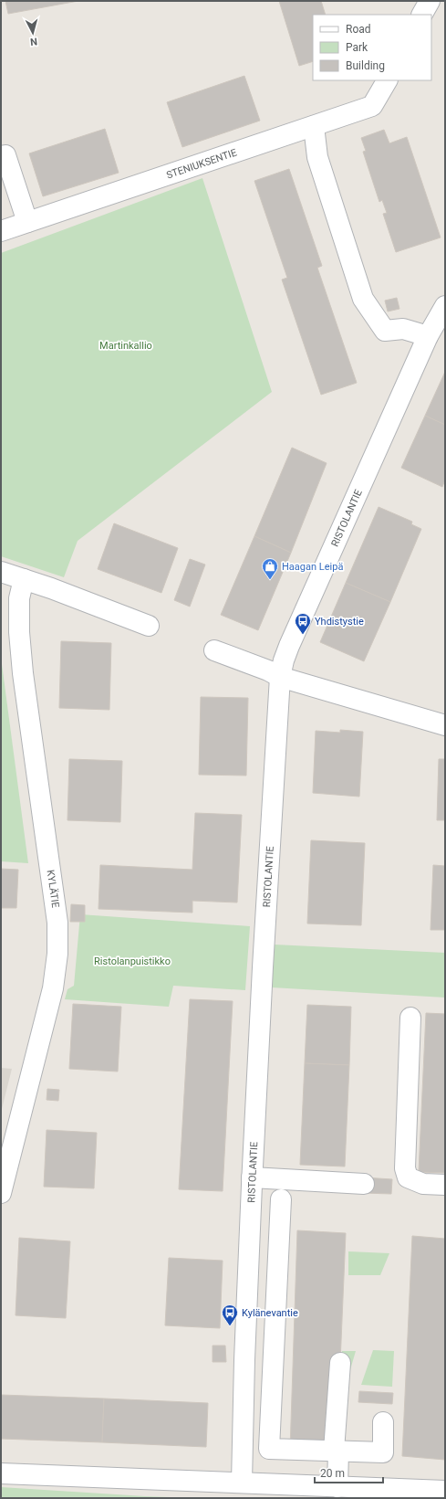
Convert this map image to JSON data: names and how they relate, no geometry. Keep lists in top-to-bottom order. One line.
{"streets":{"street":["STENIUKSENTIE","RISTOLANTIE","KYLÄTIE"]},"parks":["Martinkallio","Ristolanpuistikko"],"places":{"shop":["Haagan Leipä"],"bus stop":["Yhdistystie","Kylänevantie"]},"legend":["Road","Park","Building"],"scale_bar":"20 m","north":"bottom"}
